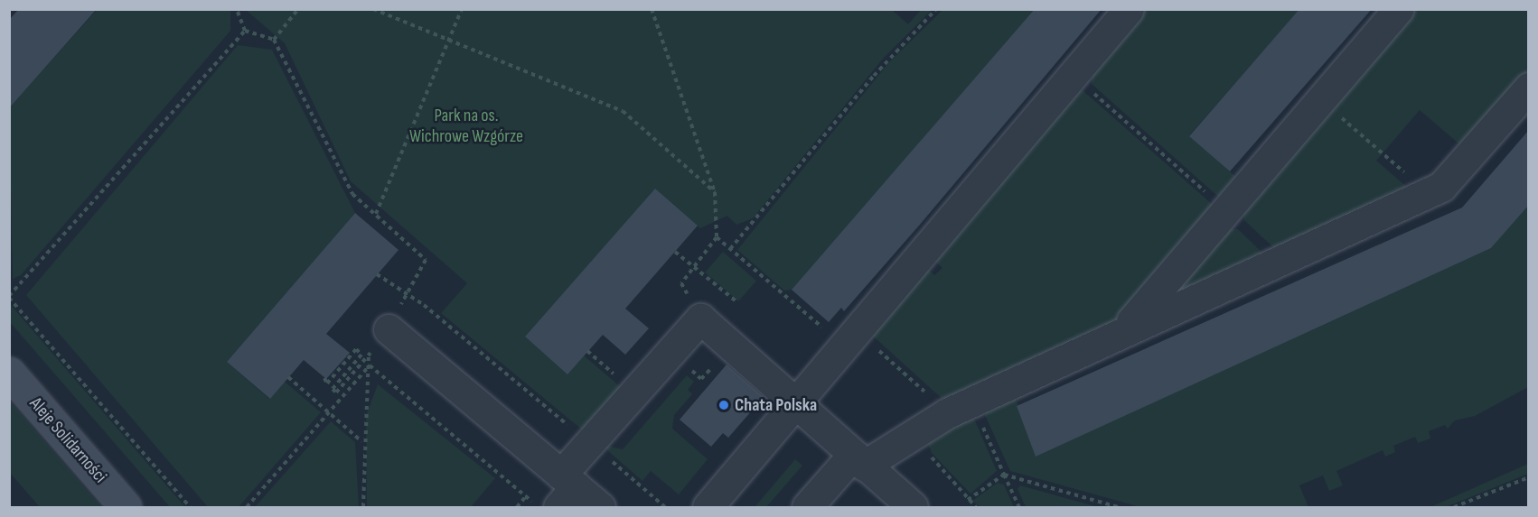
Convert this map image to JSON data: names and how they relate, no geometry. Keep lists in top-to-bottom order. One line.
{"streets":{"street":["Aleje Solidarności"]},"parks":["Park na os. Wichrowe Wzgórze"],"places":["Chata Polska"]}
